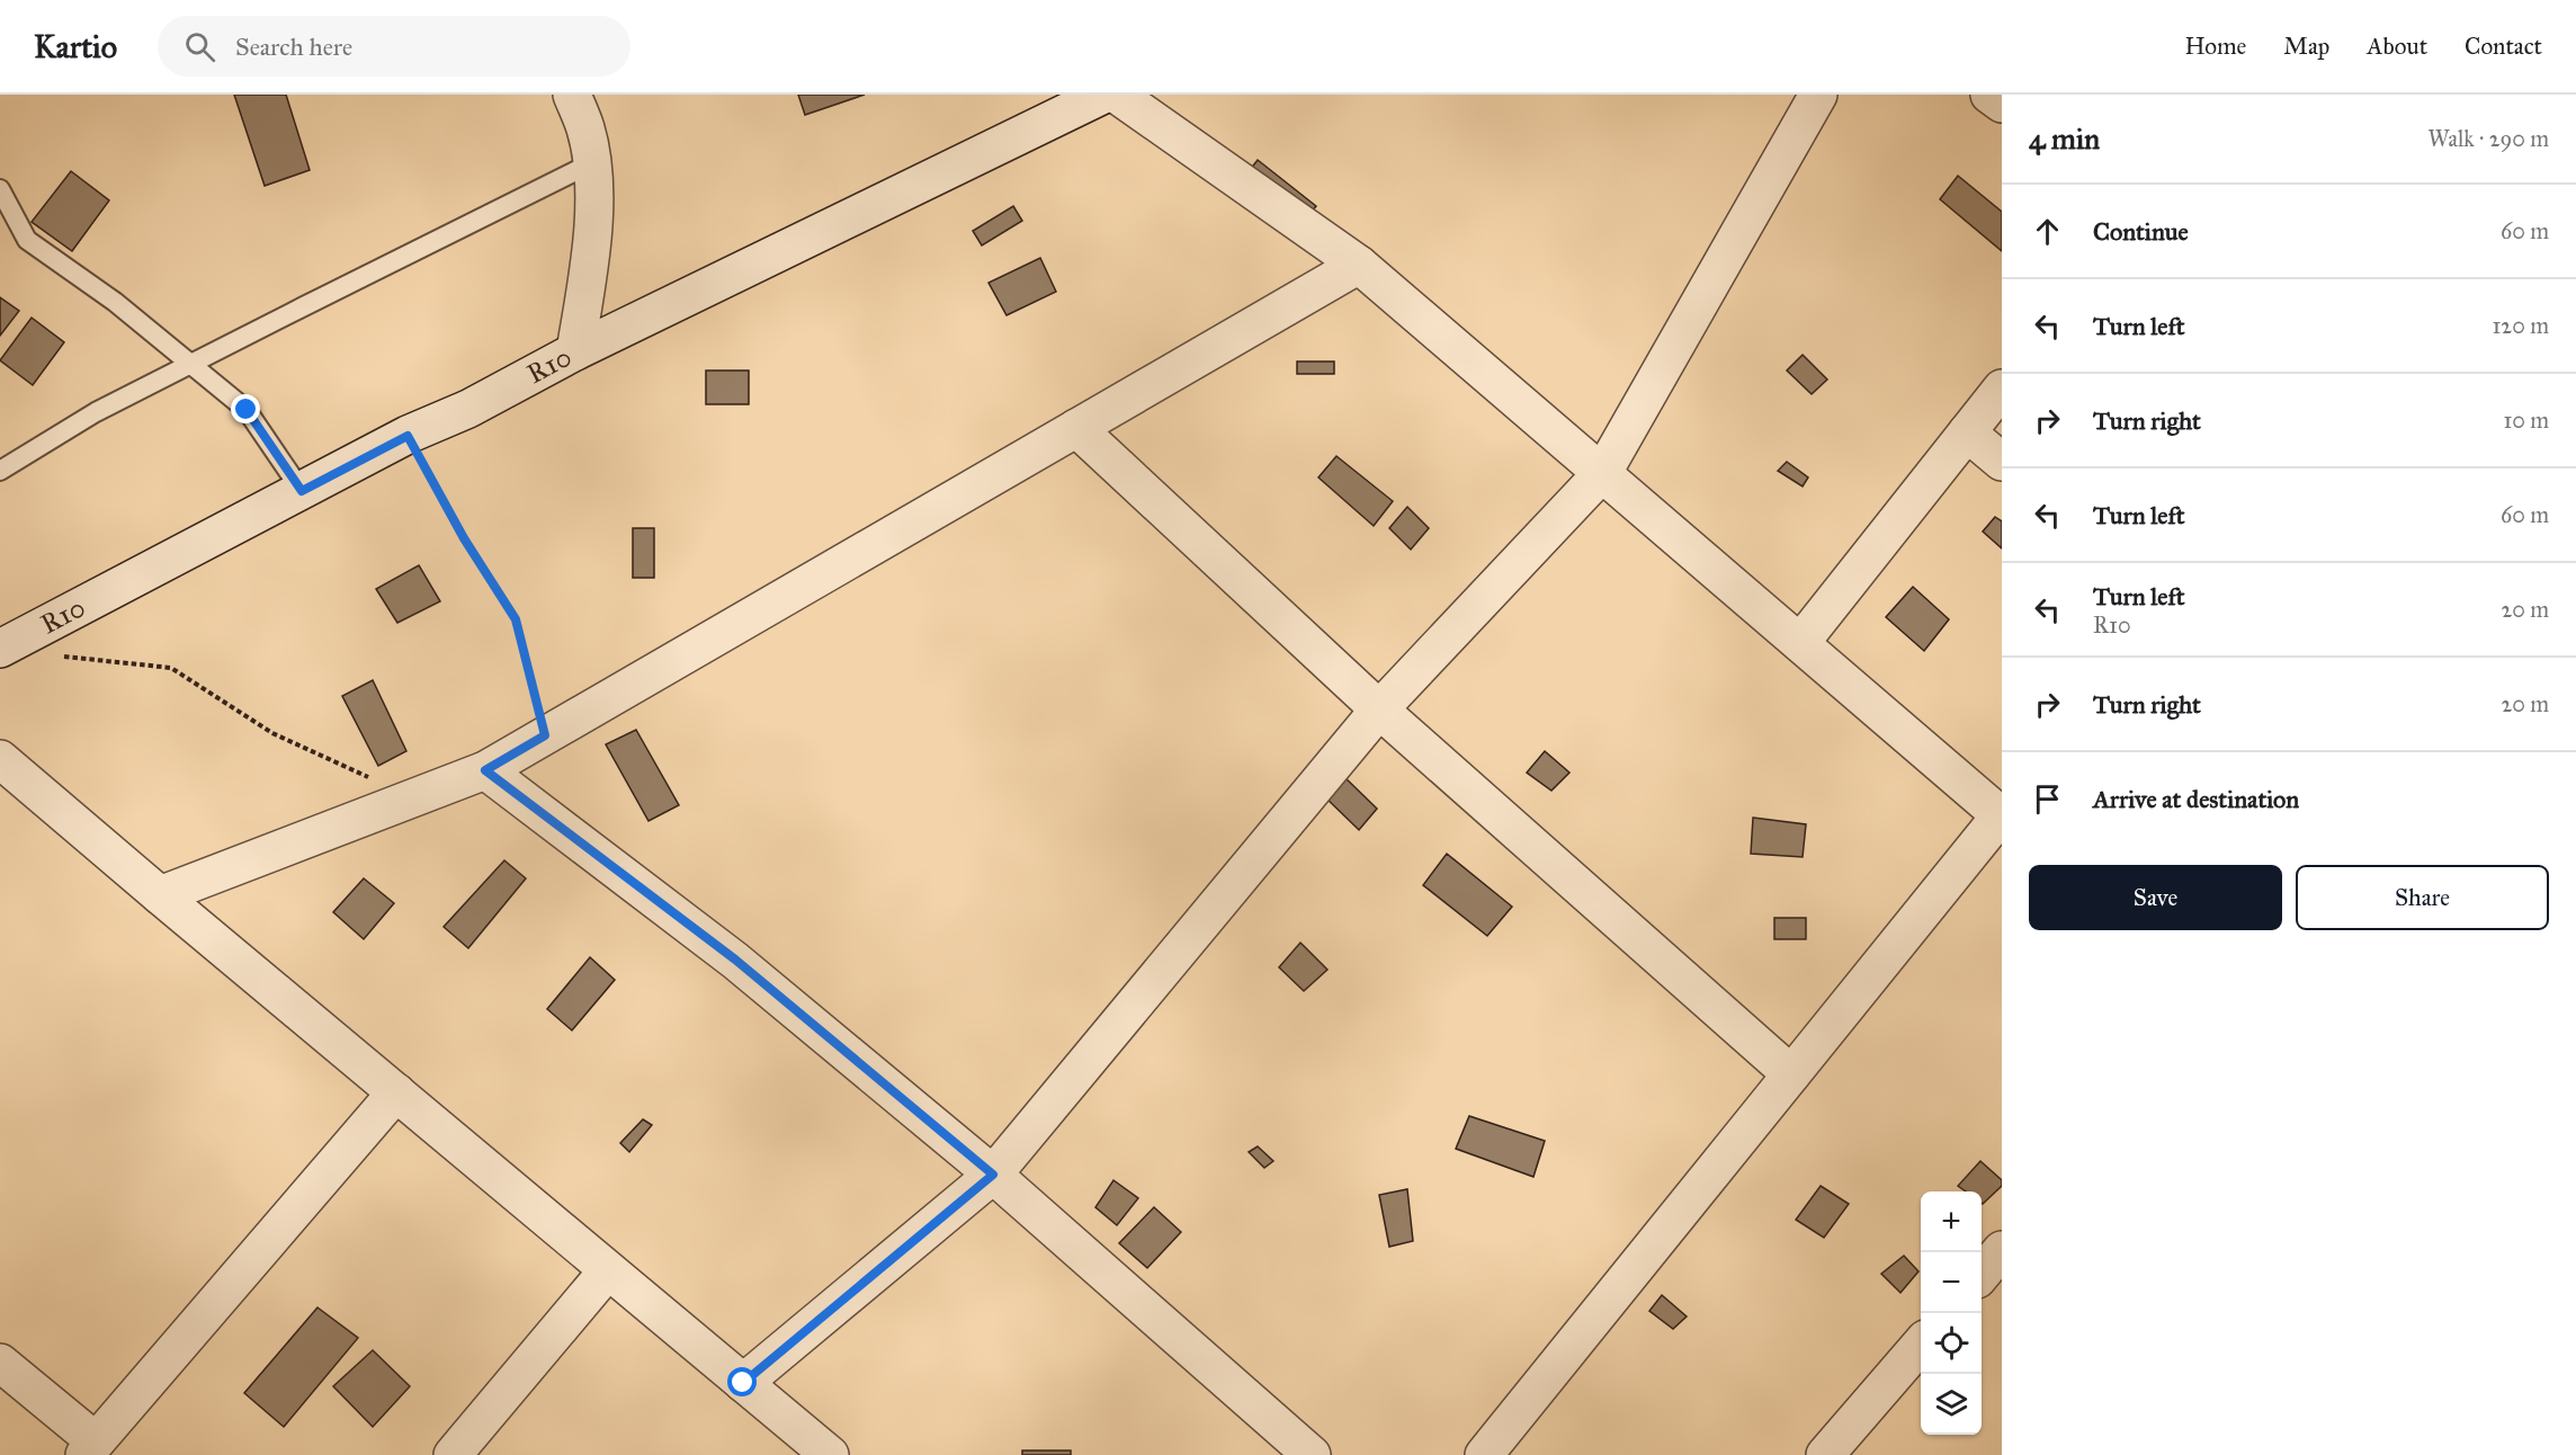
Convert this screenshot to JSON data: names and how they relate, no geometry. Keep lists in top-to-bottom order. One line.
{"streets":{"street":["R10"]},"page":{"header":"Kartio","search":"Search here","nav":["Home","Map","About","Contact"],"heading":["4 min","Walk · 290 m"],"list":[["Continue","60 m"],["Turn left","120 m"],["Turn right","10 m"],["Turn left","60 m"],["Turn left","R10","20 m"],["Turn right","20 m"],"Arrive at destination"],"buttons":["Save","Share"],"map_buttons":["+","−"]}}
